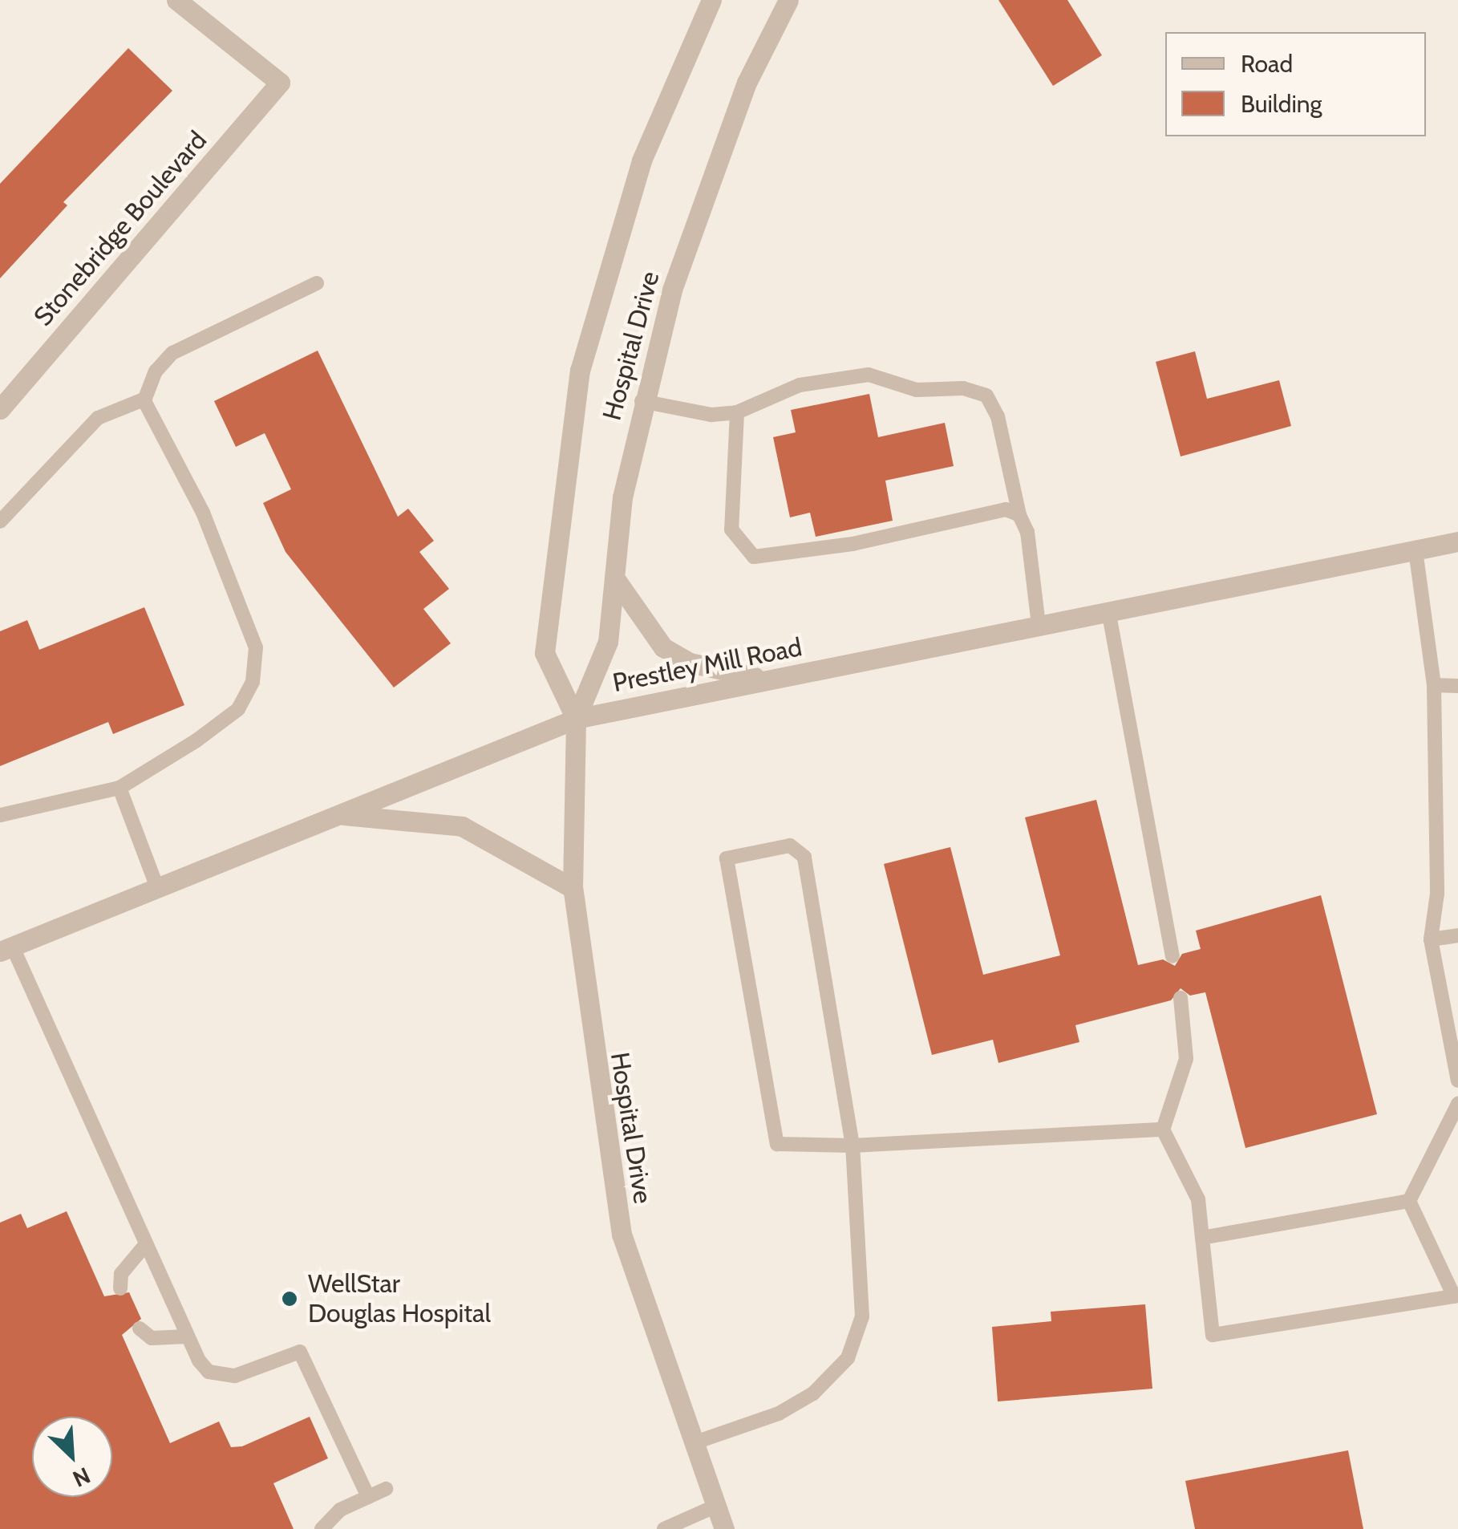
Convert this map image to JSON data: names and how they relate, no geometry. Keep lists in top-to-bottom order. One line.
{"streets":{"street":["Stonebridge Boulevard","Hospital Drive","Prestley Mill Road"]},"crossings":[["Hospital Drive","Prestley Mill Road"]],"places":["WellStar Douglas Hospital"],"legend":["Road","Building"],"north":"bottom right"}
